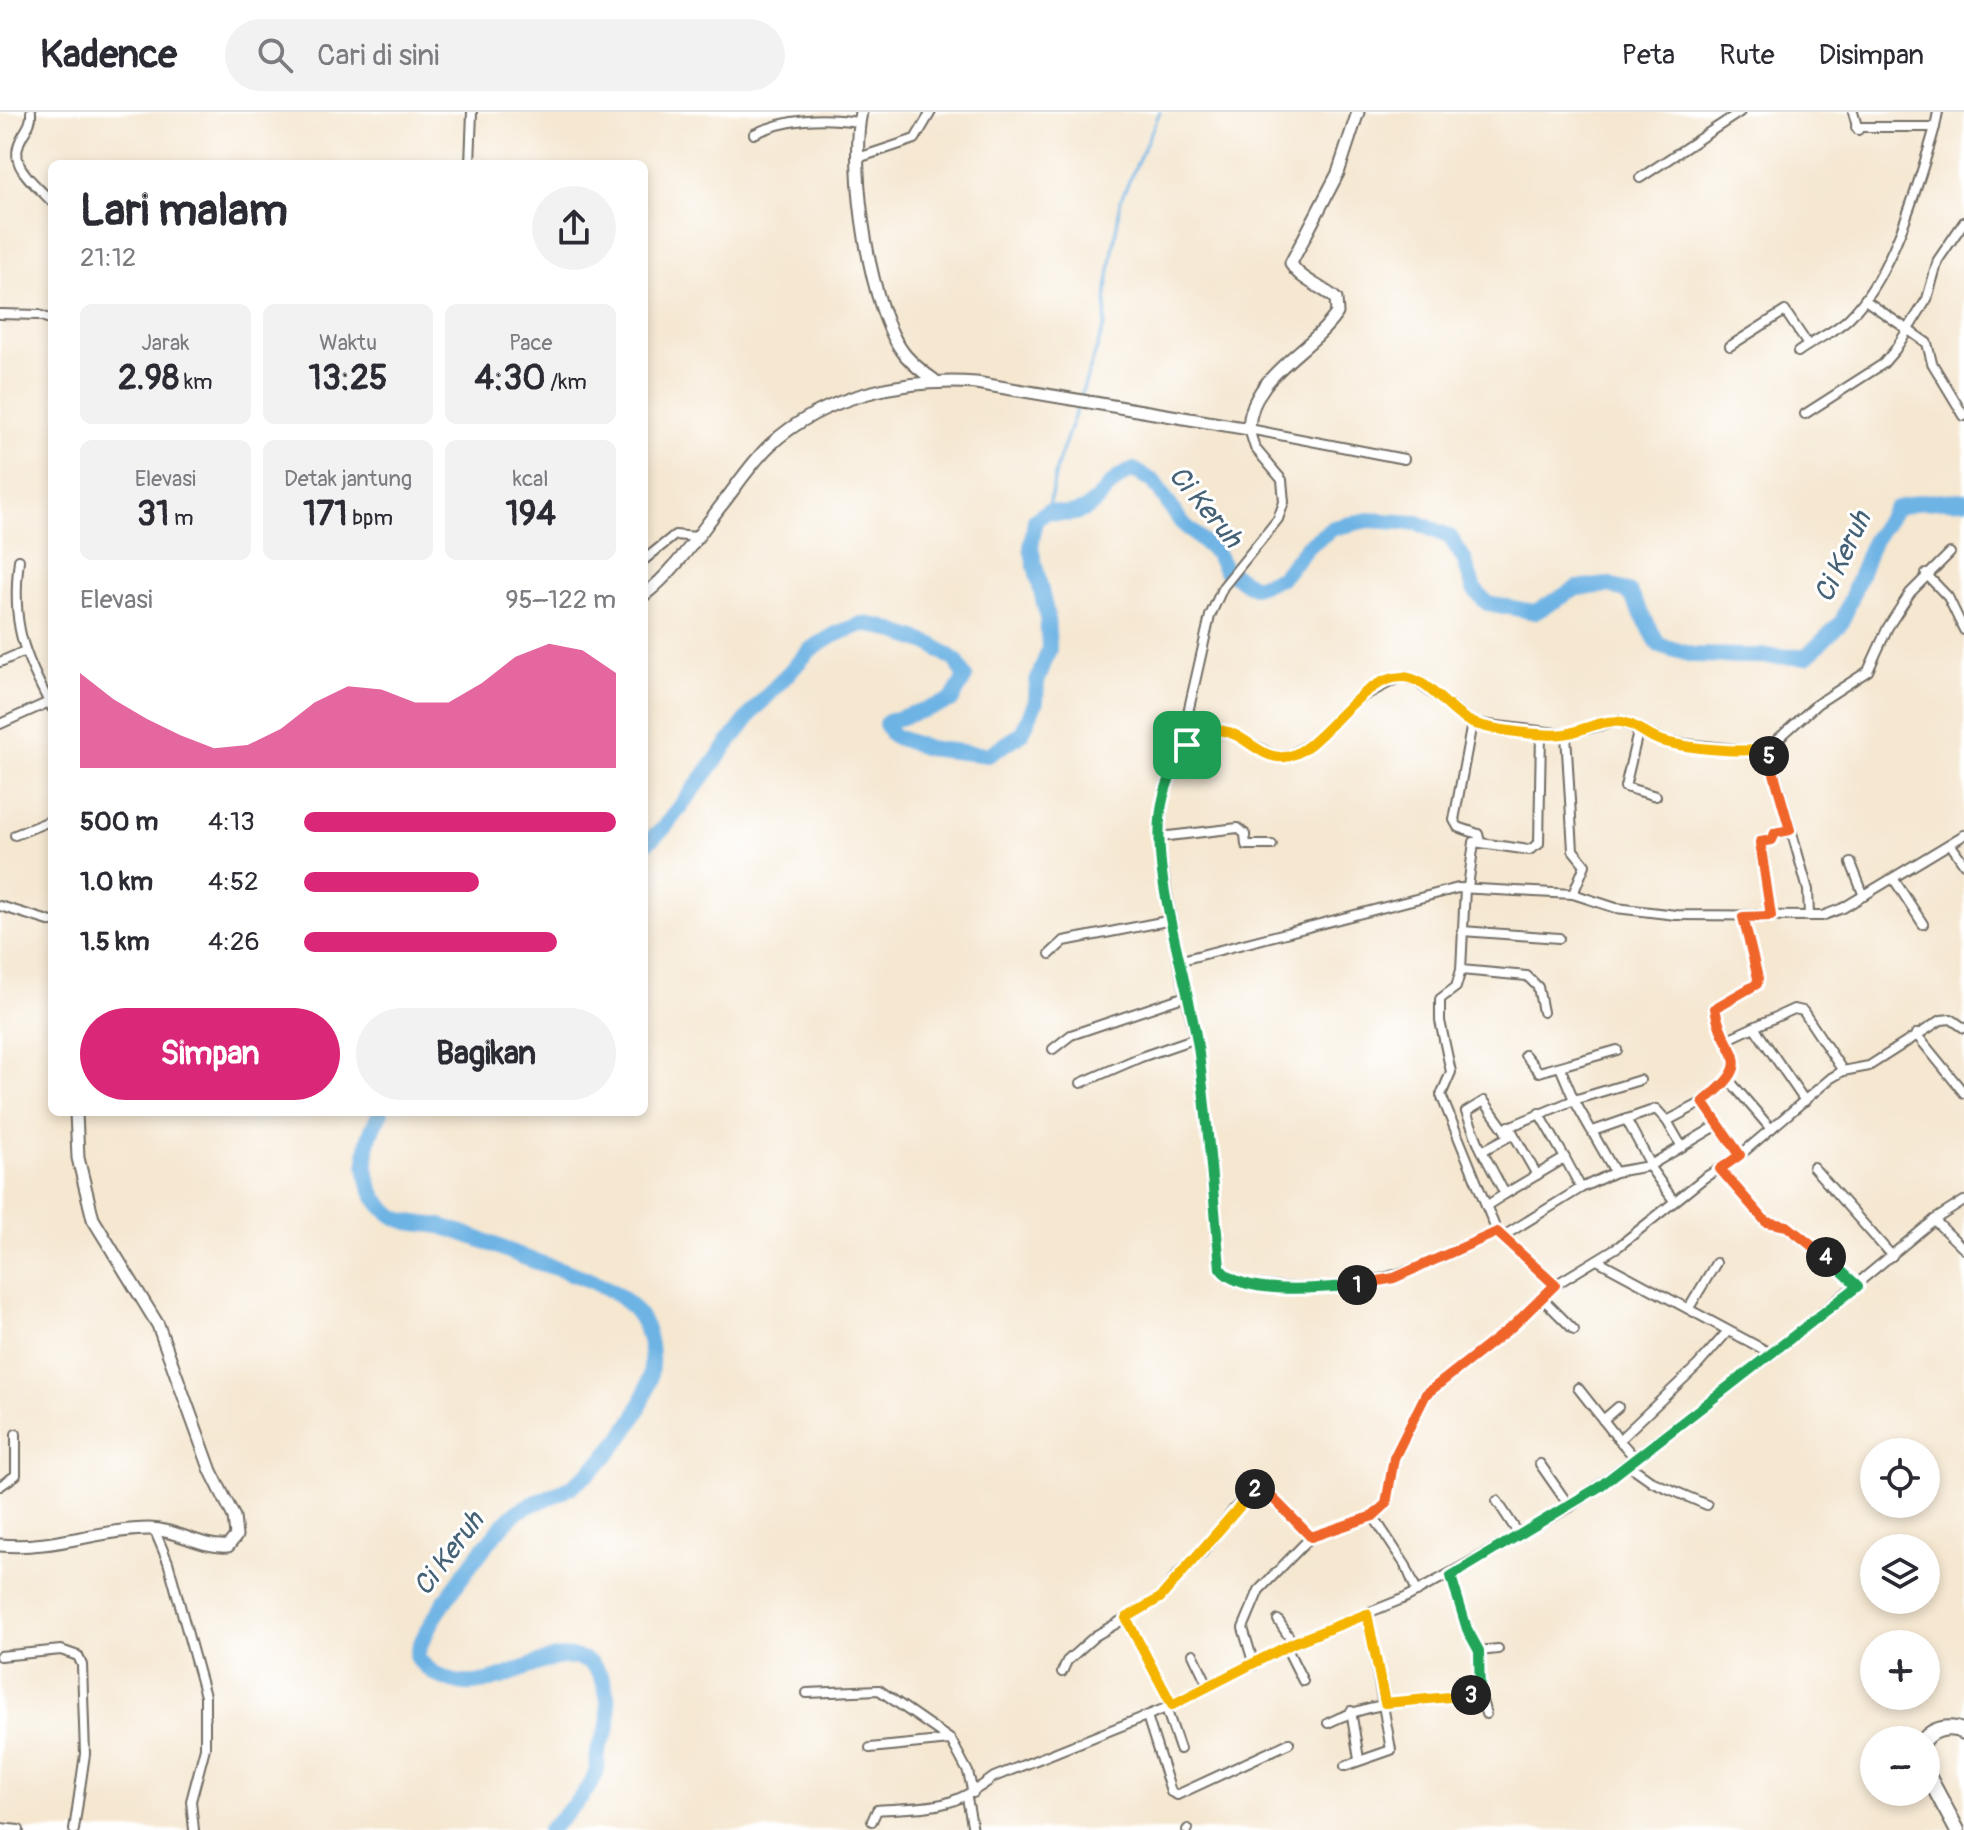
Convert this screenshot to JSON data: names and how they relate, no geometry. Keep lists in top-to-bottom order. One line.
{"water":["Ci Keruh"],"page":{"header":"Kadence","search":"Cari di sini","nav":["Peta","Rute","Disimpan"],"heading":["Lari malam","21:12"],"stats":[["Jarak","2.98 km"],["Waktu","13:25"],["Pace","4:30 /km"],["Elevasi","31 m"],["Detak jantung","171 bpm"],["kcal","194"]],"chart":["Elevasi","95–122 m"],"pins":["5","4","1","2","3"],"list":[{"name":"500 m","note":"4:13"},{"name":"1.0 km","note":"4:52"},{"name":"1.5 km","note":"4:26"}],"buttons":["Simpan","Bagikan"],"map_buttons":["+","−"]}}
